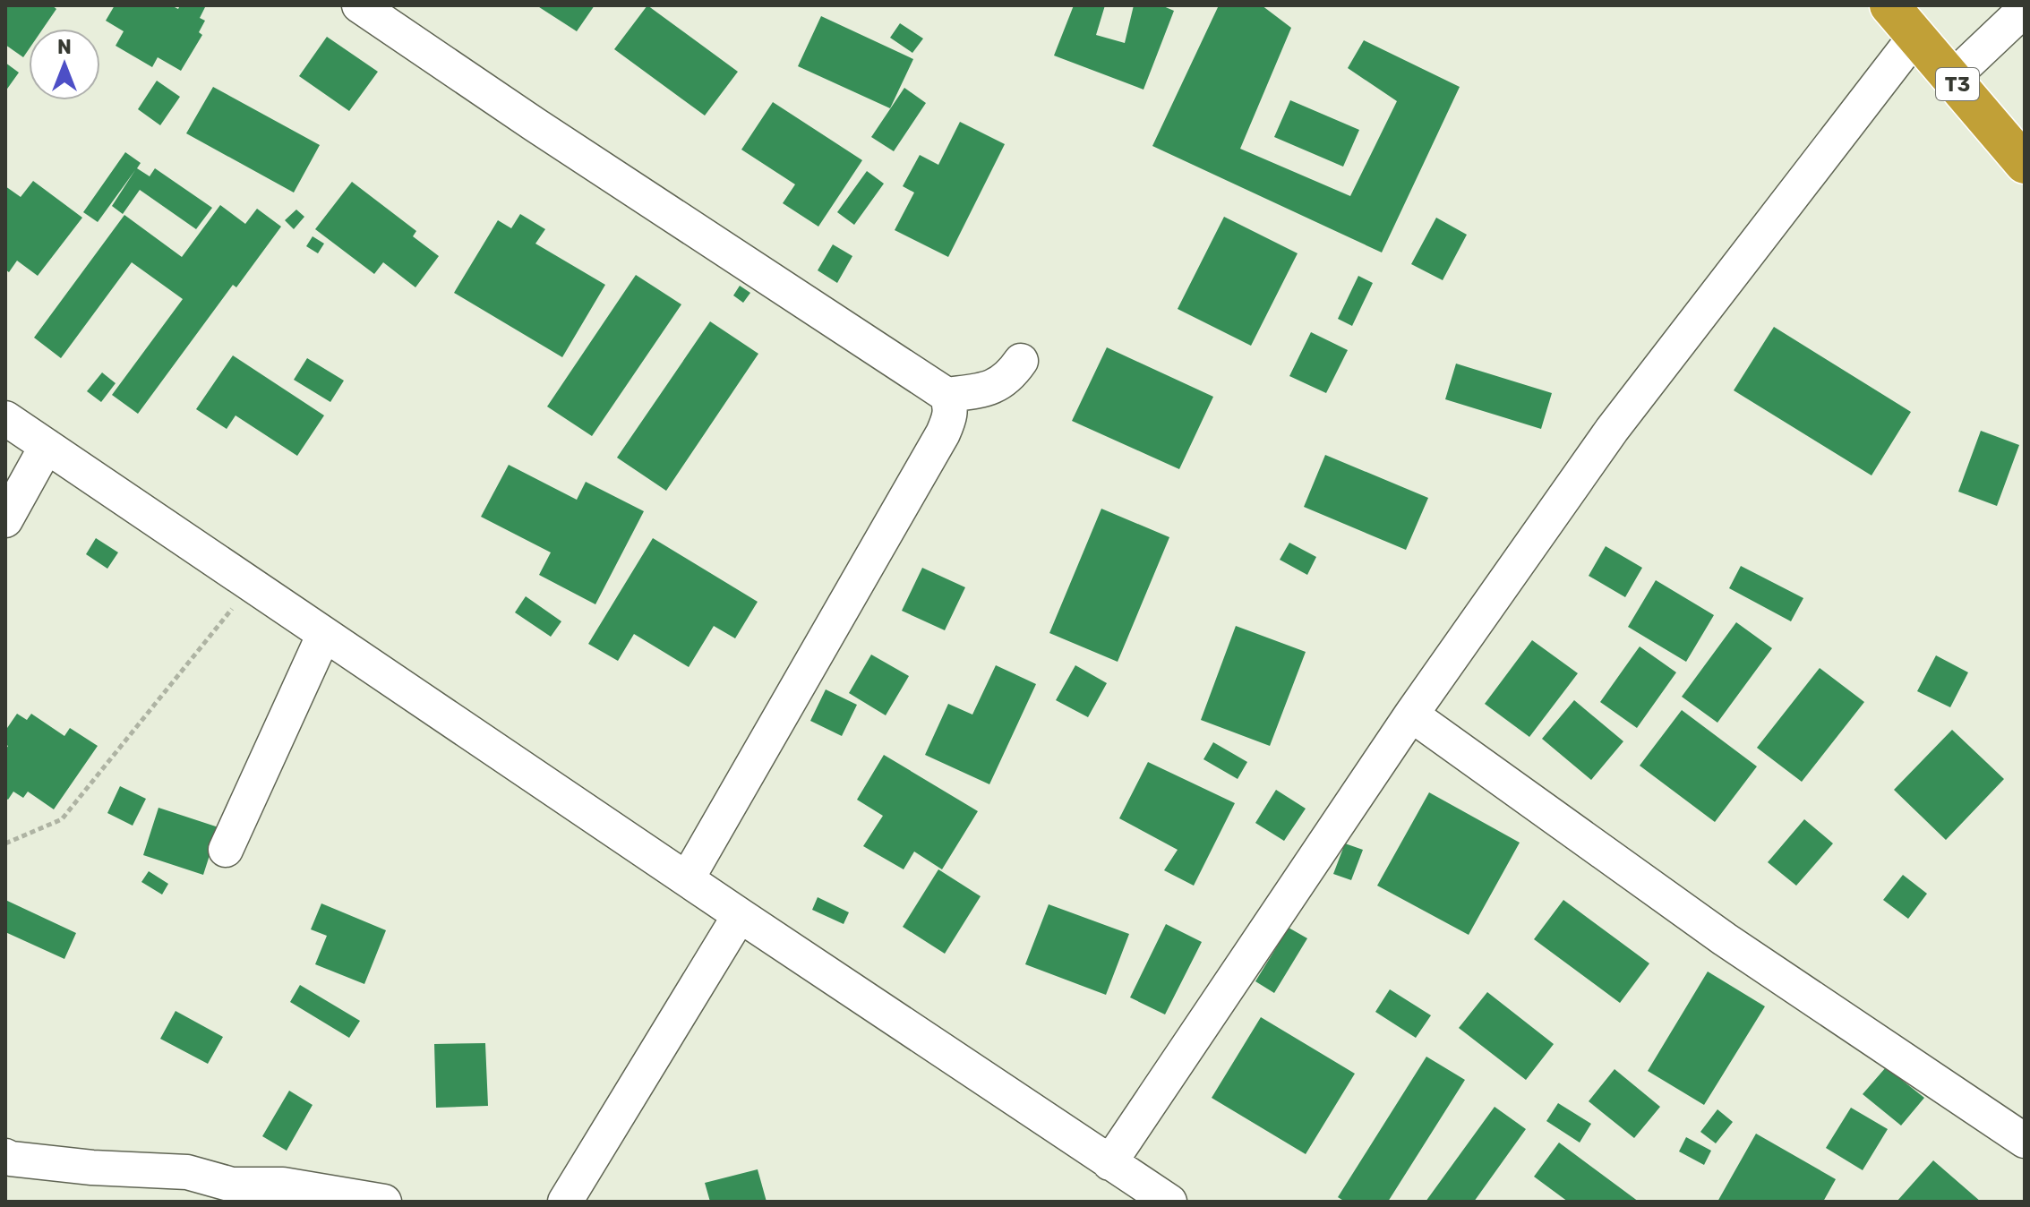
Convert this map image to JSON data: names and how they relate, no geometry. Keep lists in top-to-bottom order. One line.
{"streets":{"highway":["T3"]},"north":"top"}
